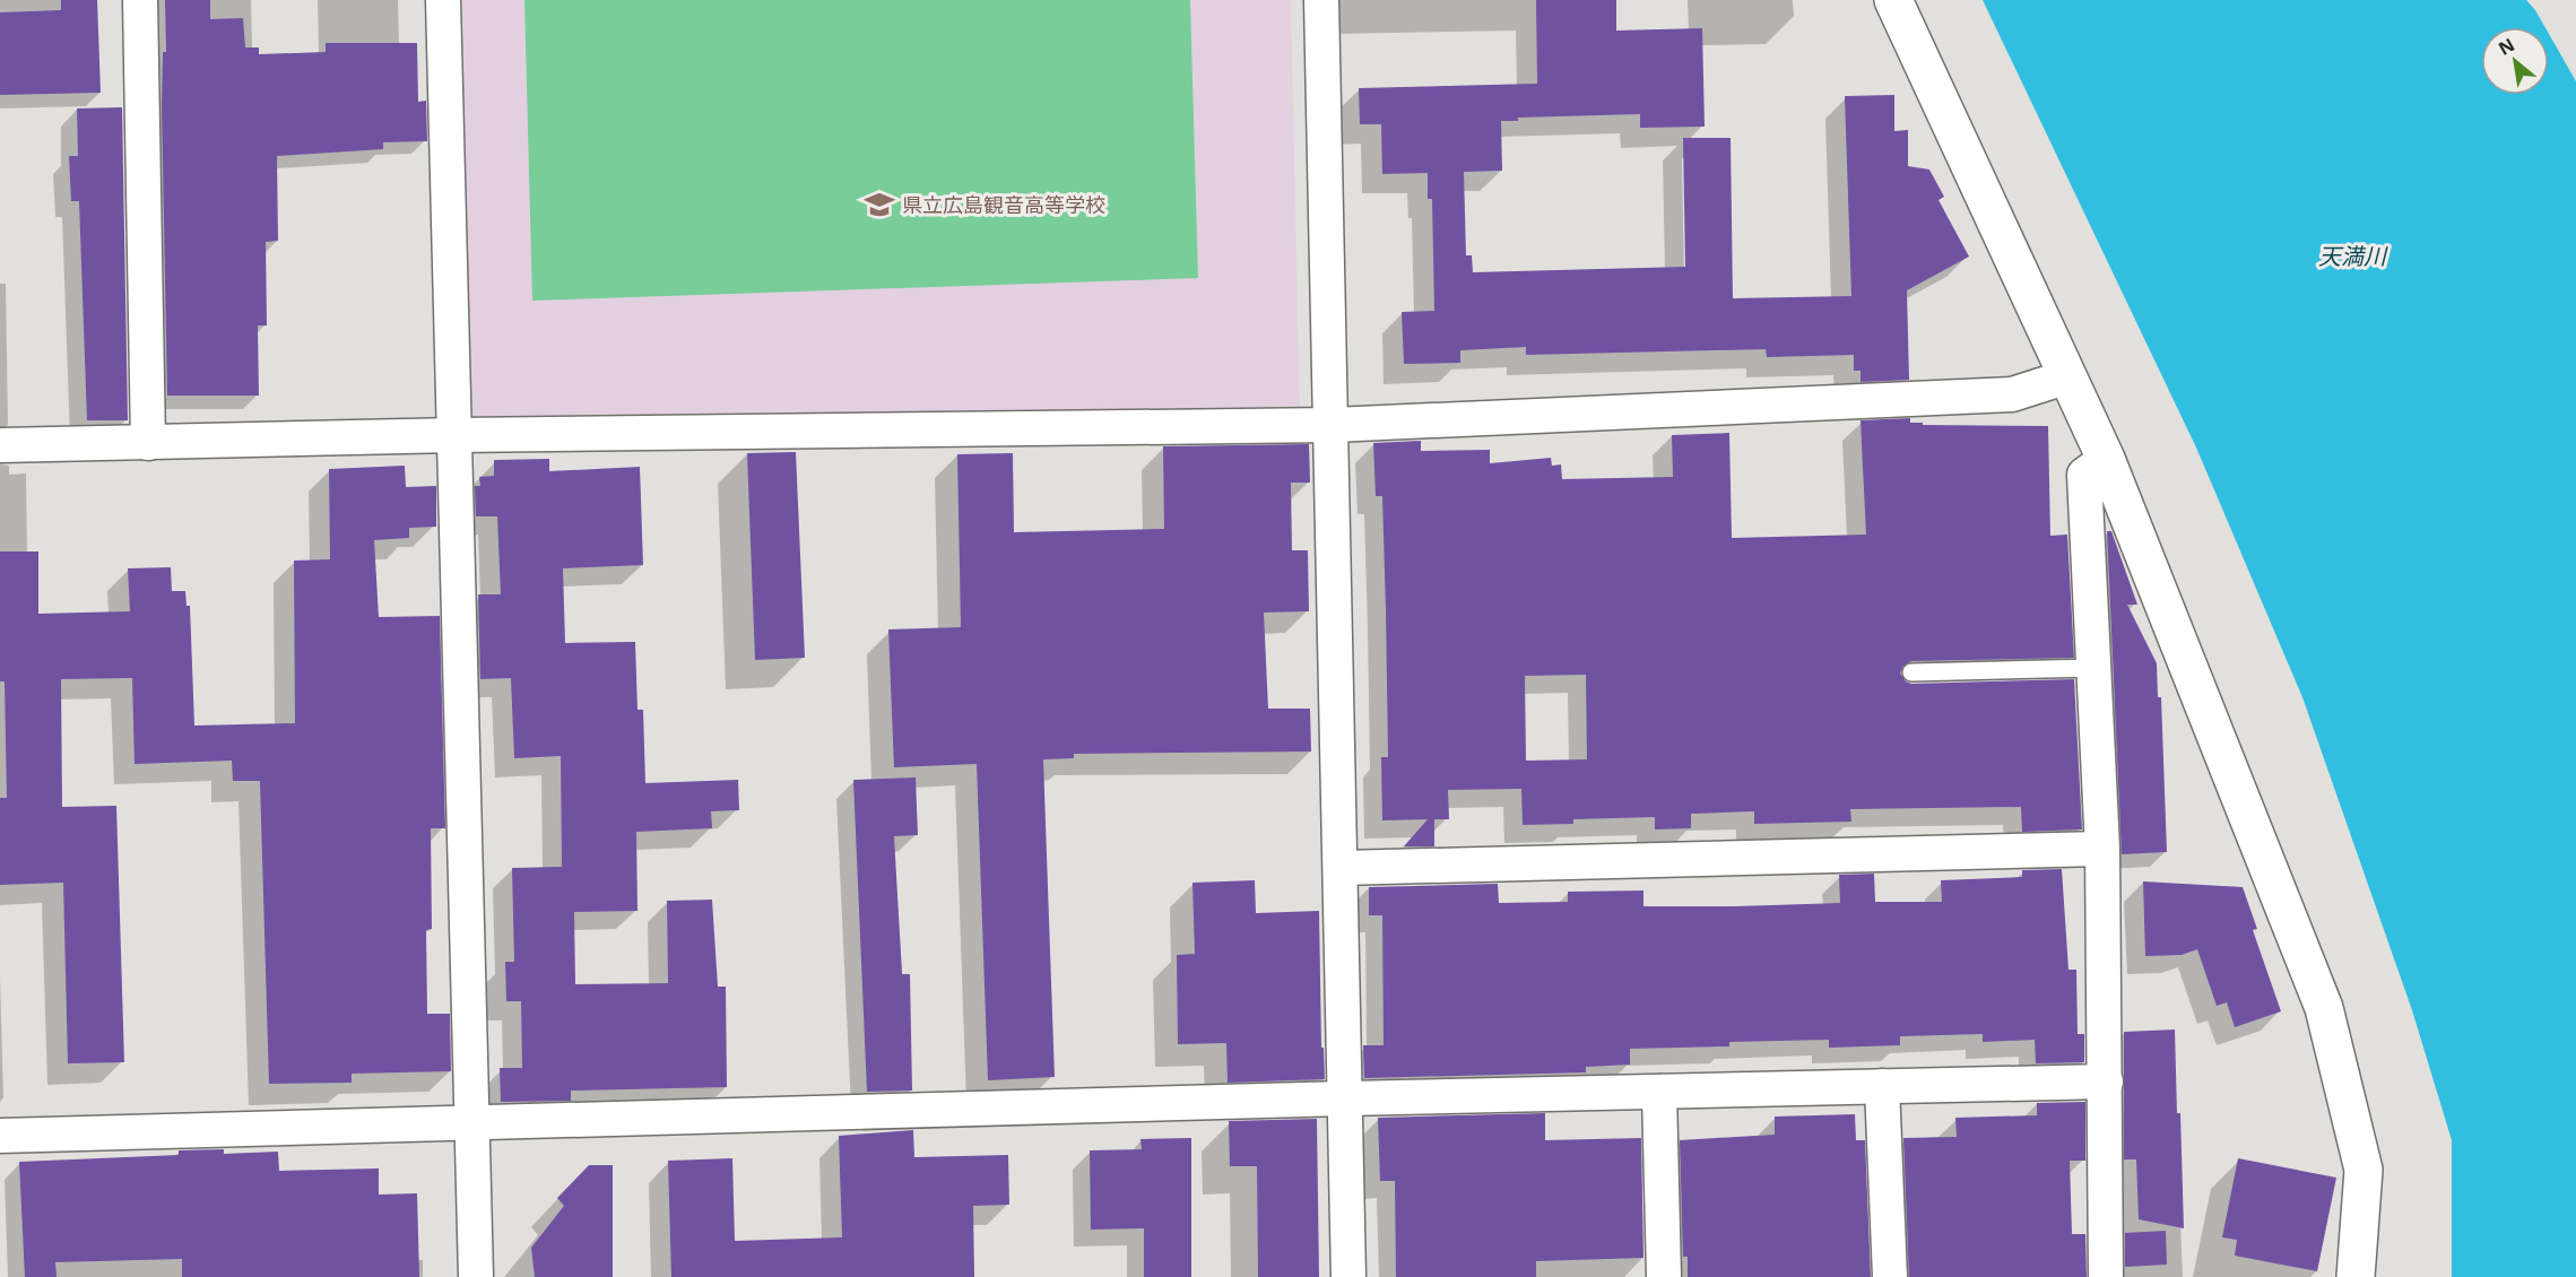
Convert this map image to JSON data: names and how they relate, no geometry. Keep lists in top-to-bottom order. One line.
{"water":["天満川"],"places":{"school or university":["県立広島観音高等学校"]},"north":"top left"}
